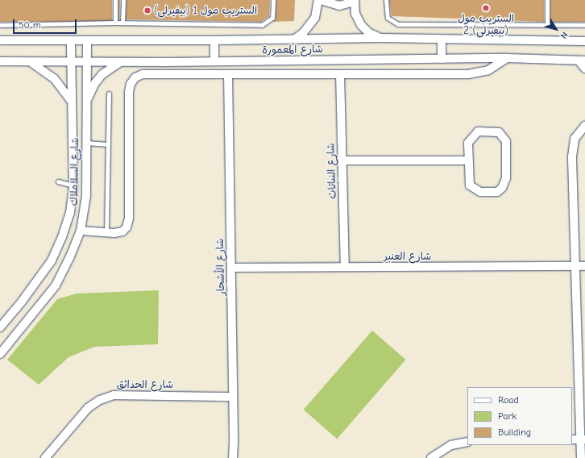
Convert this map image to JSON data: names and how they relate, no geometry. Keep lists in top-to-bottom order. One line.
{"streets":{"street":["شارع المعمورة","شارع النباتات","شارع السلاملاك","شارع العنبر","شارع الأشجار","شارع الحدائق"]},"crossings":[["شارع المعمورة","شارع السلاملاك"],["شارع النباتات","شارع العنبر"],["شارع العنبر","شارع الأشجار"],["شارع الأشجار","شارع الحدائق"]],"places":["الستريب مول 2 (بيفيرلى)","الستريب مول 1 (بيفيرلى)"],"legend":["Road","Park","Building"],"scale_bar":"50 m","north":"bottom right"}
